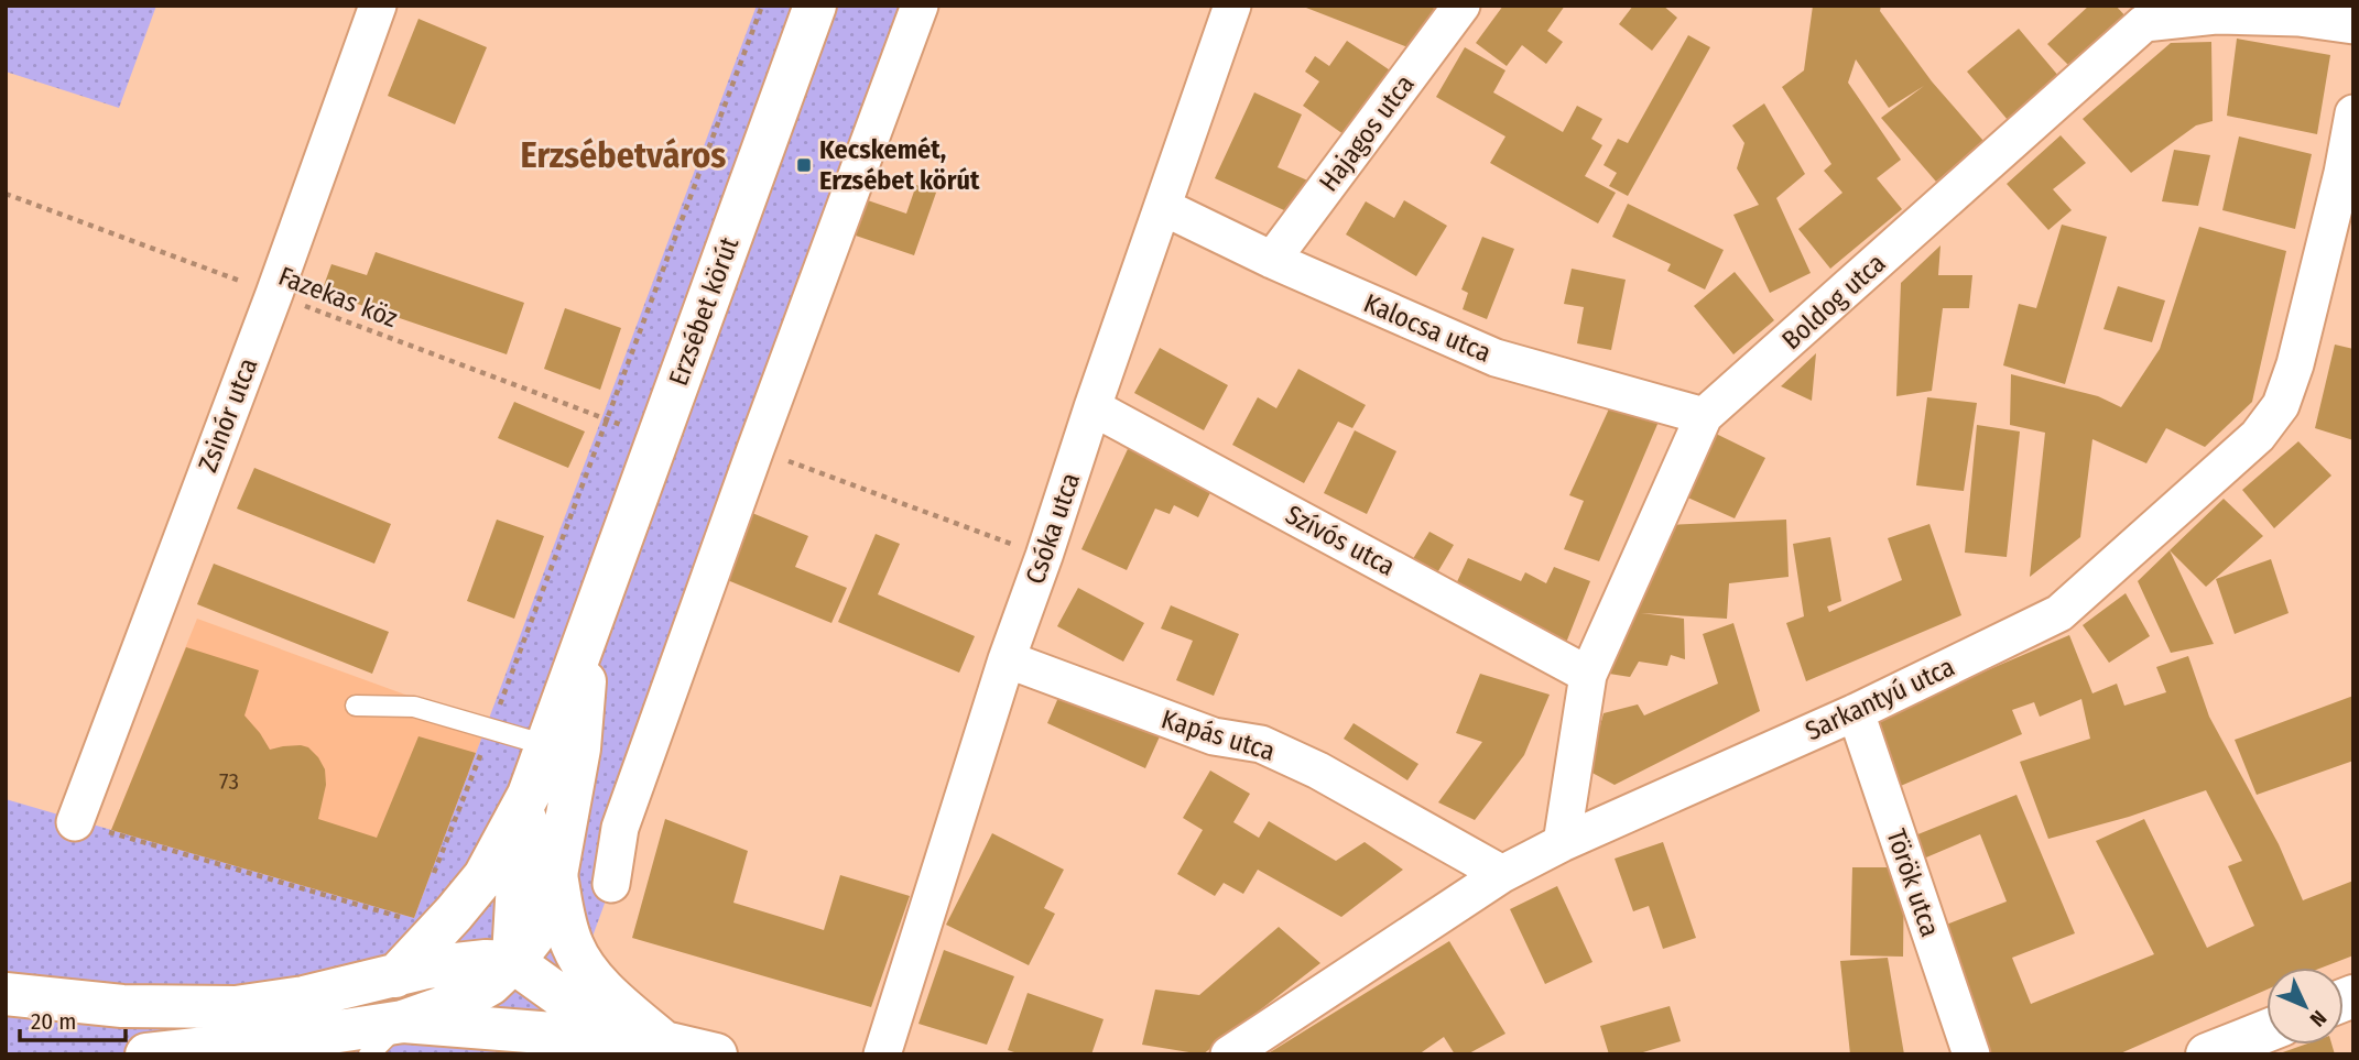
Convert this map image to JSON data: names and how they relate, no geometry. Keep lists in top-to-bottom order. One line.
{"streets":{"main road":["Erzsébet körút"],"street":["Hajagos utca","Boldog utca","Kalocsa utca","Zsinór utca","Csóka utca","Szívós utca","Sarkantyú utca","Kapás utca","Török utca"],"path":["Fazekas köz"]},"crossings":[["Hajagos utca","Kalocsa utca"],["Fazekas köz","Erzsébet körút"],["Fazekas köz","Zsinór utca"],["Boldog utca","Kalocsa utca"],["Boldog utca","Szívós utca"],["Boldog utca","Sarkantyú utca"],["Kalocsa utca","Csóka utca"],["Csóka utca","Szívós utca"],["Csóka utca","Kapás utca"],["Sarkantyú utca","Kapás utca"],["Sarkantyú utca","Török utca"]],"districts":["Erzsébetváros"],"places":{"transit":["Kecskemét, Erzsébet körút"]},"house_numbers":["73"],"scale_bar":"20 m","north":"bottom right"}
